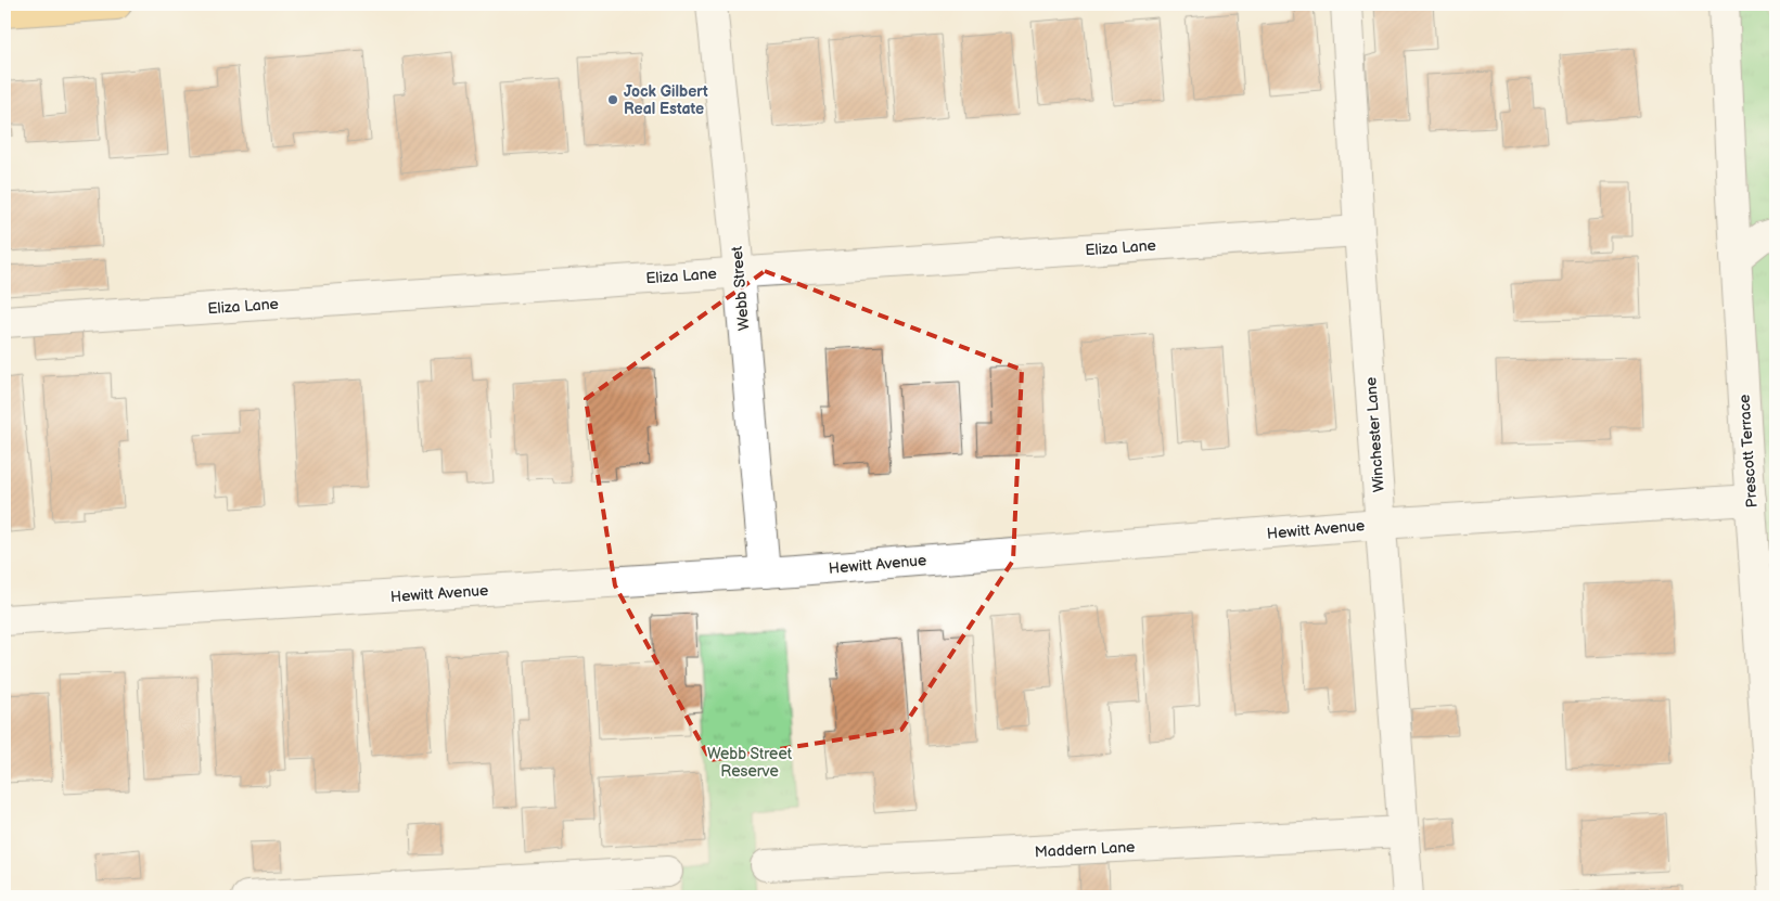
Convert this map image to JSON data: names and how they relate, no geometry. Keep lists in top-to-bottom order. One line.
{"streets":{"street":["Eliza Lane","Webb Street","Winchester Lane","Prescott Terrace","Hewitt Avenue","Maddern Lane"]},"crossings":[["Eliza Lane","Webb Street"],["Eliza Lane","Winchester Lane"],["Webb Street","Hewitt Avenue"],["Winchester Lane","Hewitt Avenue"],["Winchester Lane","Maddern Lane"],["Prescott Terrace","Hewitt Avenue"]],"parks":["Webb Street Reserve"],"places":["Jock Gilbert Real Estate"]}
